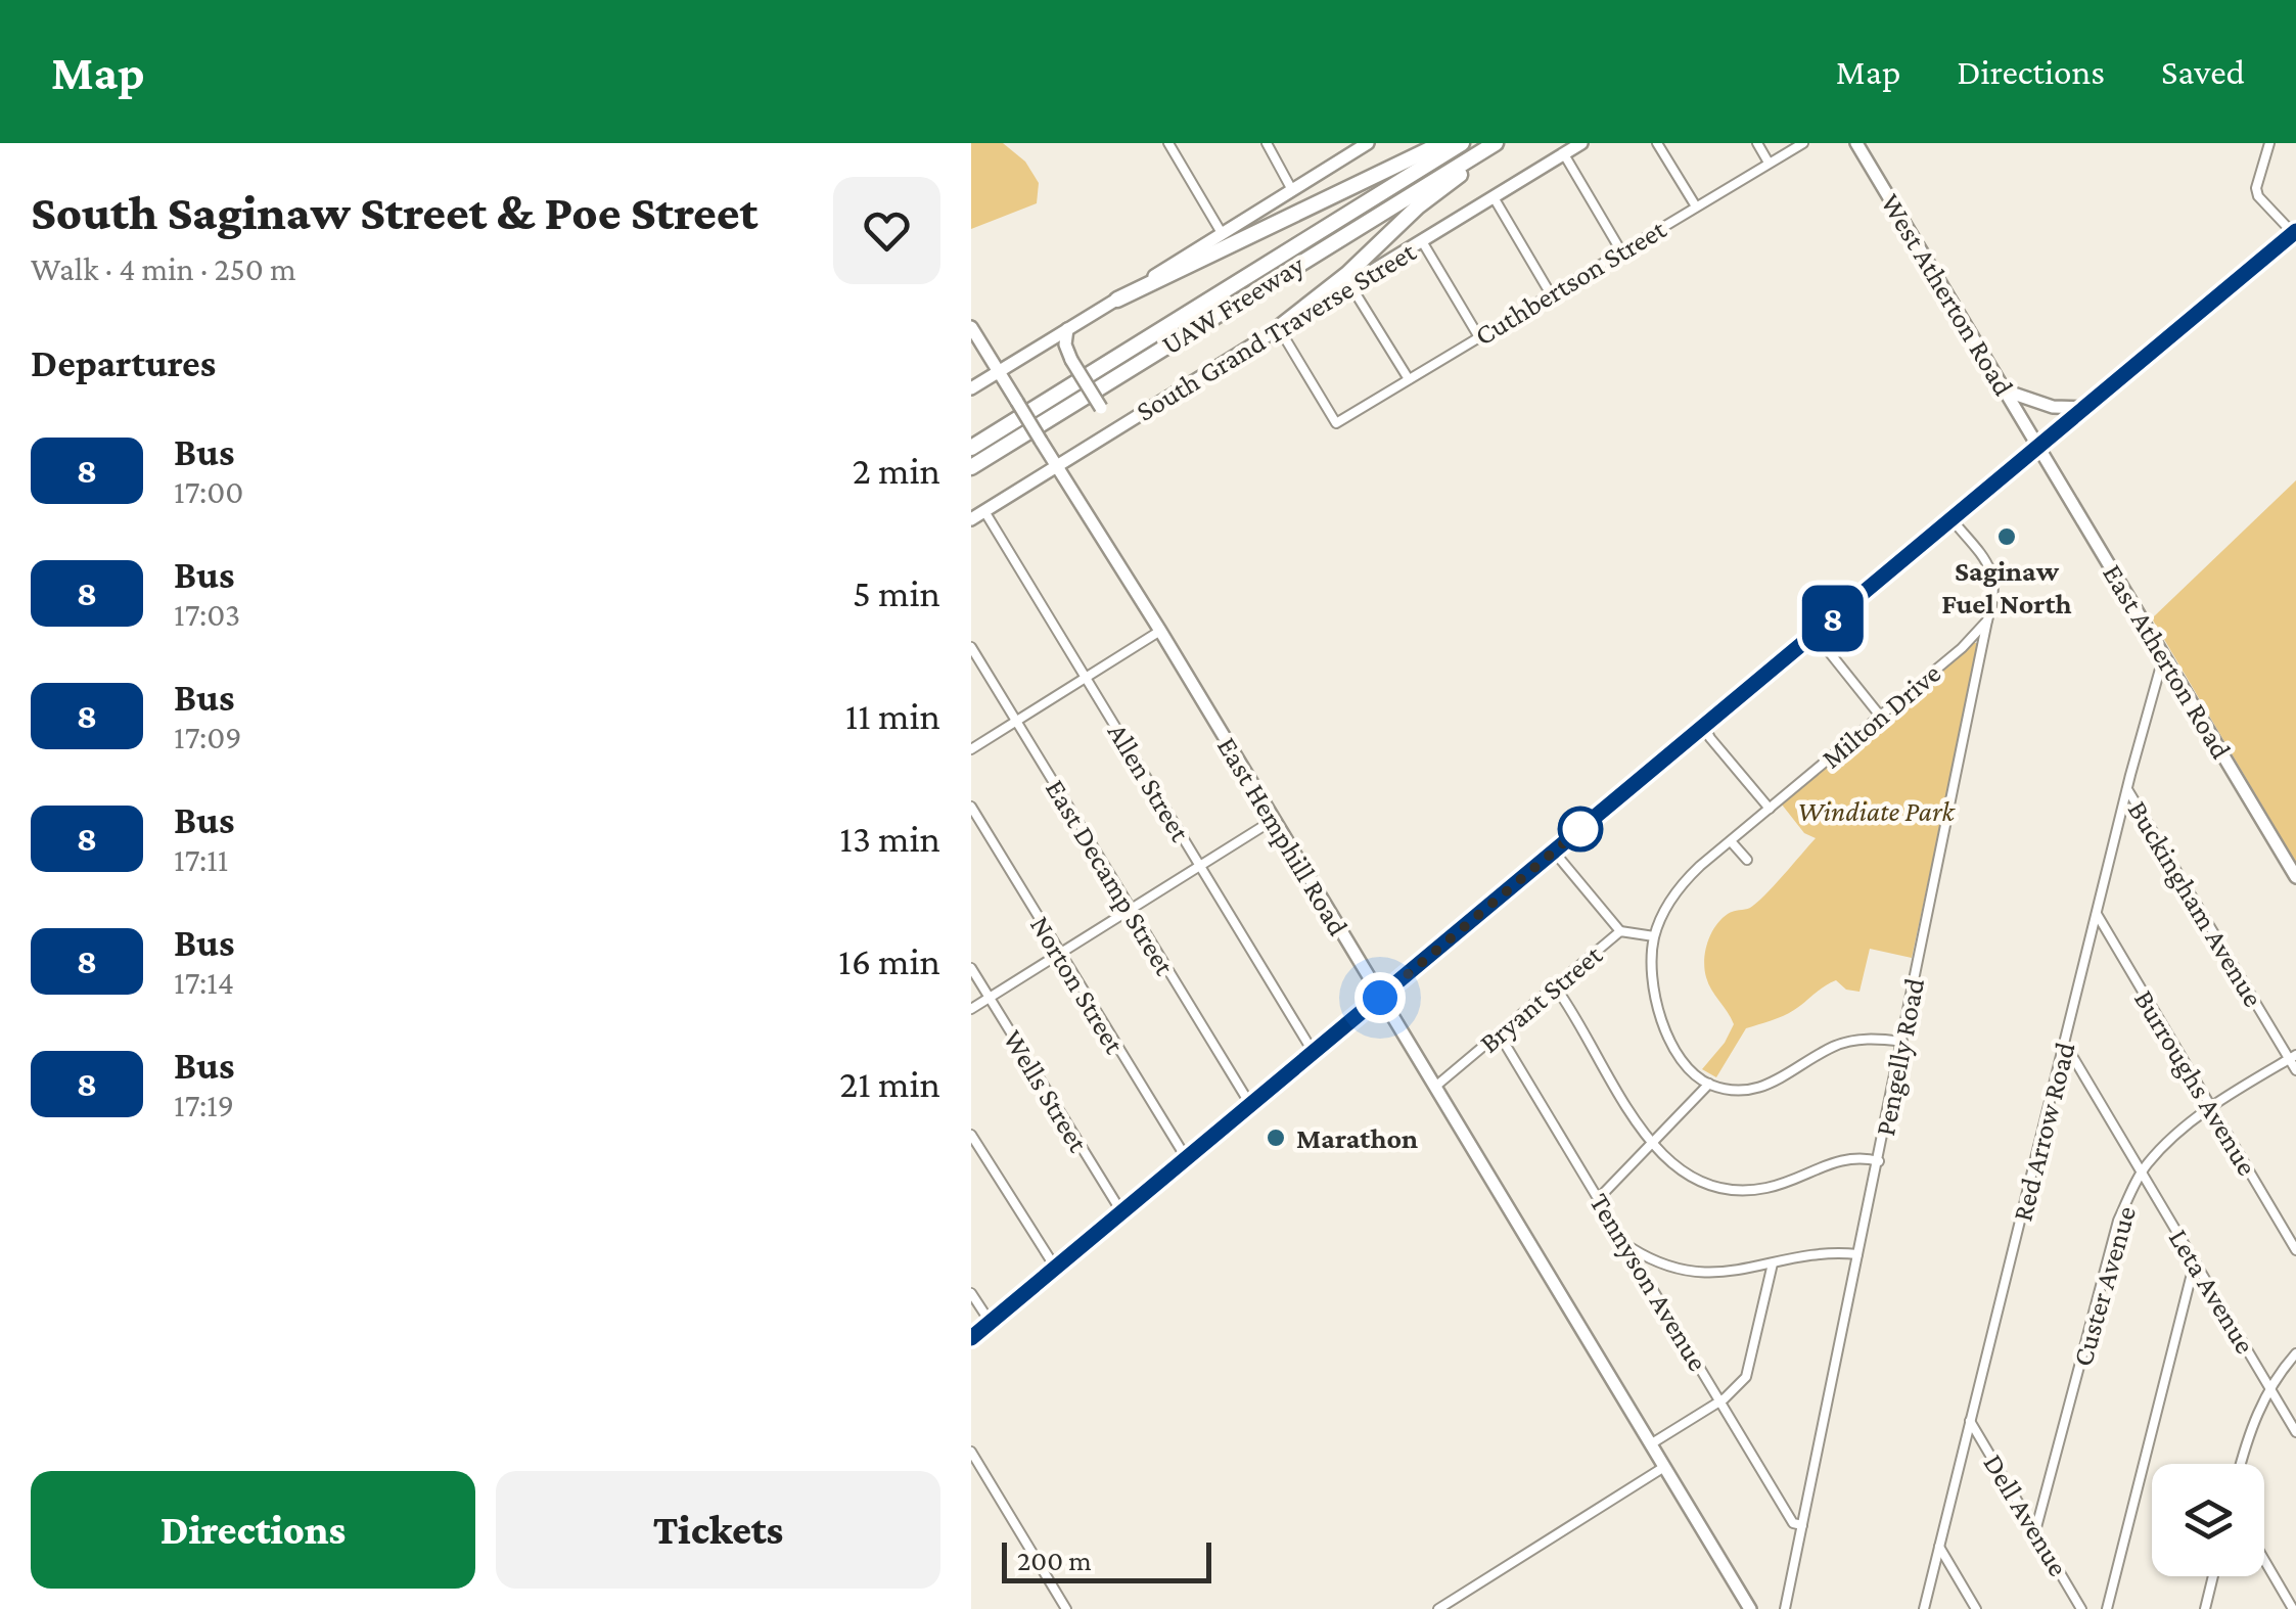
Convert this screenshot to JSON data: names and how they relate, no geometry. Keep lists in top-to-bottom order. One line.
{"streets":{"highway":["UAW Freeway"],"main road":["West Atherton Road","South Grand Traverse Street","East Atherton Road","East Hemphill Road"],"street":["Cuthbertson Street","Milton Drive","Allen Street","East Decamp Street","Buckingham Avenue","Norton Street","Bryant Street","Pengelly Road","Burroughs Avenue","Wells Street","Red Arrow Road","Tennyson Avenue","Custer Avenue","Leta Avenue","Dell Avenue"]},"crossings":[["Cuthbertson Street","South Grand Traverse Street"],["West Atherton Road","East Atherton Road"],["South Grand Traverse Street","Allen Street"],["South Grand Traverse Street","East Hemphill Road"],["East Atherton Road","Red Arrow Road"],["Milton Drive","Bryant Street"],["Milton Drive","Pengelly Road"],["East Hemphill Road","Bryant Street"],["Buckingham Avenue","Red Arrow Road"],["Buckingham Avenue","Custer Avenue"],["Bryant Street","Tennyson Avenue"],["Pengelly Road","Tennyson Avenue"],["Burroughs Avenue","Red Arrow Road"],["Burroughs Avenue","Custer Avenue"],["Red Arrow Road","Leta Avenue"],["Red Arrow Road","Dell Avenue"],["Custer Avenue","Leta Avenue"],["Custer Avenue","Dell Avenue"]],"parks":["Windiate Park"],"places":["Saginaw Fuel North","Marathon"],"lines":["bus line 8"],"scale_bar":"200 m","page":{"header":"Map","nav":["Map","Directions","Saved"],"heading":[["South Saginaw Street & Poe Street","Walk · 4 min · 250 m"],"Departures"],"on_map":"8","list":[{"mark":"8","name":"Bus","note":"17:00","value":"2 min"},{"mark":"8","name":"Bus","note":"17:03","value":"5 min"},{"mark":"8","name":"Bus","note":"17:09","value":"11 min"},{"mark":"8","name":"Bus","note":"17:11","value":"13 min"},{"mark":"8","name":"Bus","note":"17:14","value":"16 min"},{"mark":"8","name":"Bus","note":"17:19","value":"21 min"}],"buttons":["Directions","Tickets"],"scale":"200 m"}}
